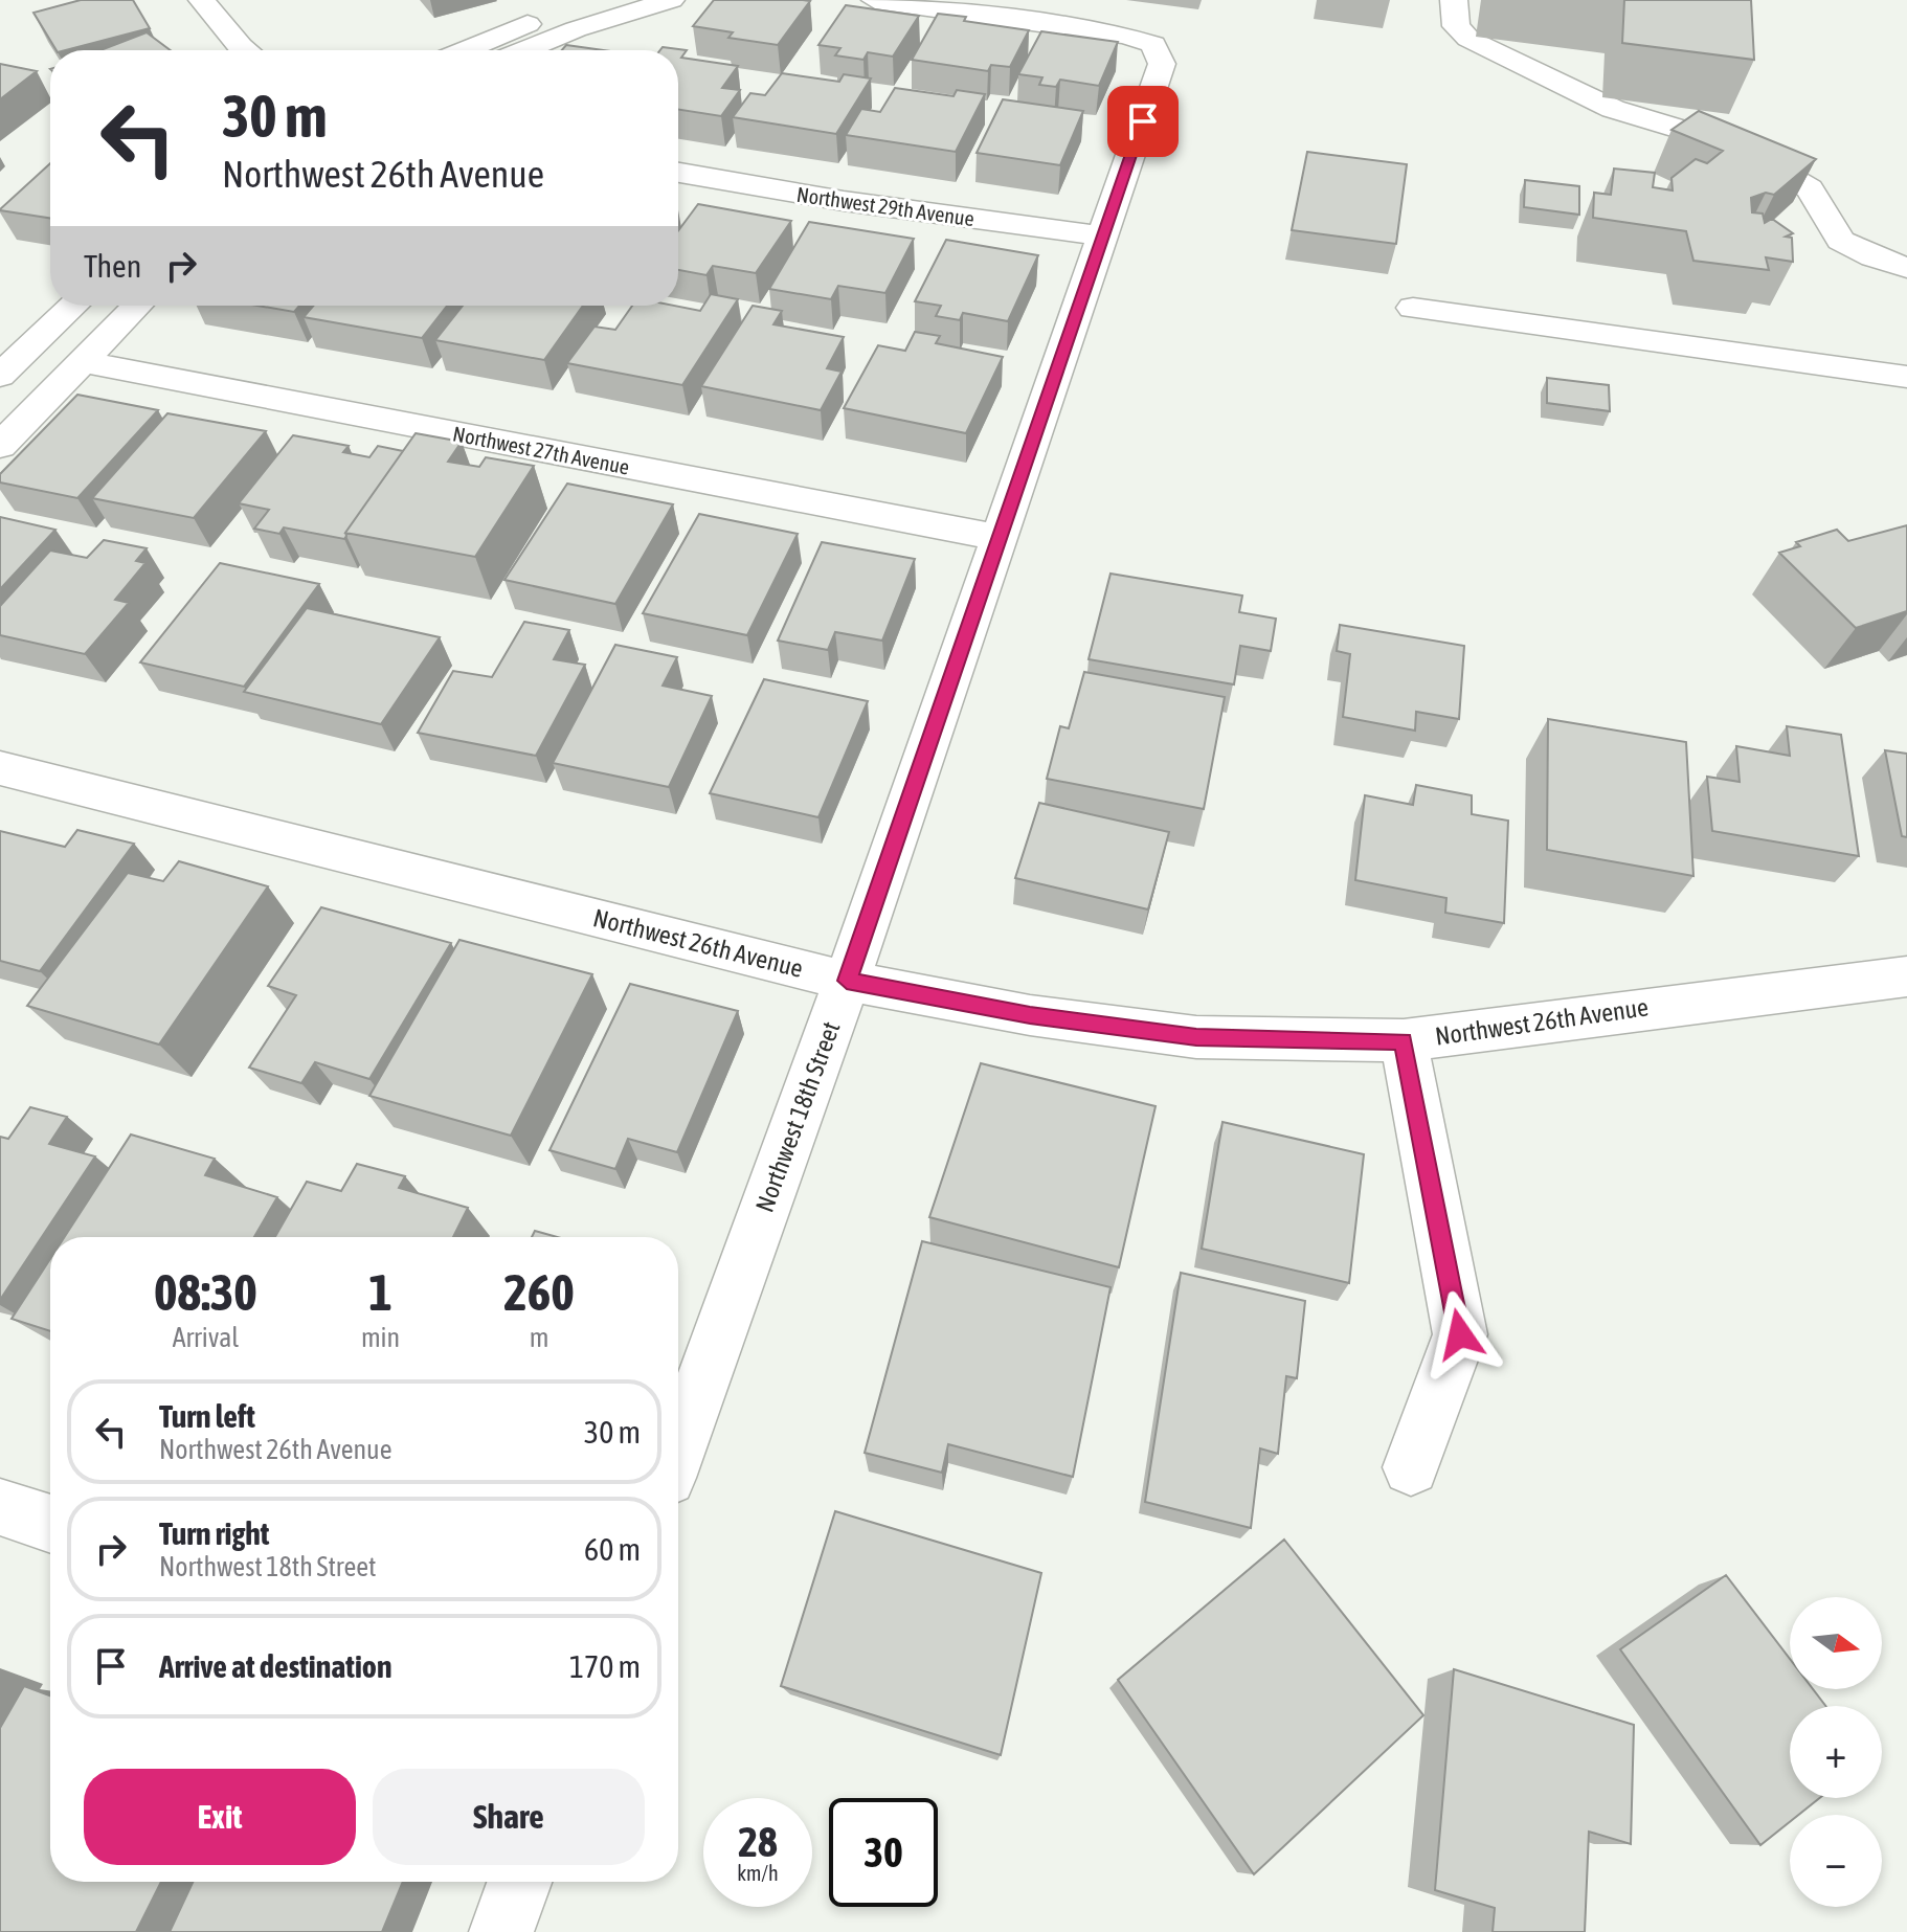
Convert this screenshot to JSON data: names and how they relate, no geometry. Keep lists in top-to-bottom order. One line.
{"streets":{"street":["Northwest 29th Avenue","Northwest 27th Avenue","Northwest 26th Avenue","Northwest 18th Street"]},"crossings":[["Northwest 29th Avenue","Northwest 18th Street"],["Northwest 27th Avenue","Northwest 18th Street"],["Northwest 26th Avenue","Northwest 18th Street"]],"north":"right","page":{"turn":["30 m","Northwest 26th Avenue"],"then":"Then","eta":["08:30","Arrival","1","min","260","m"],"list":[{"name":"Turn left","note":"Northwest 26th Avenue","value":"30 m"},{"name":"Turn right","note":"Northwest 18th Street","value":"60 m"},{"name":"Arrive at destination","value":"170 m"}],"map_buttons":["+","−"],"buttons":["Exit","Share"],"speed":"28 km/h","limit":"30"}}
